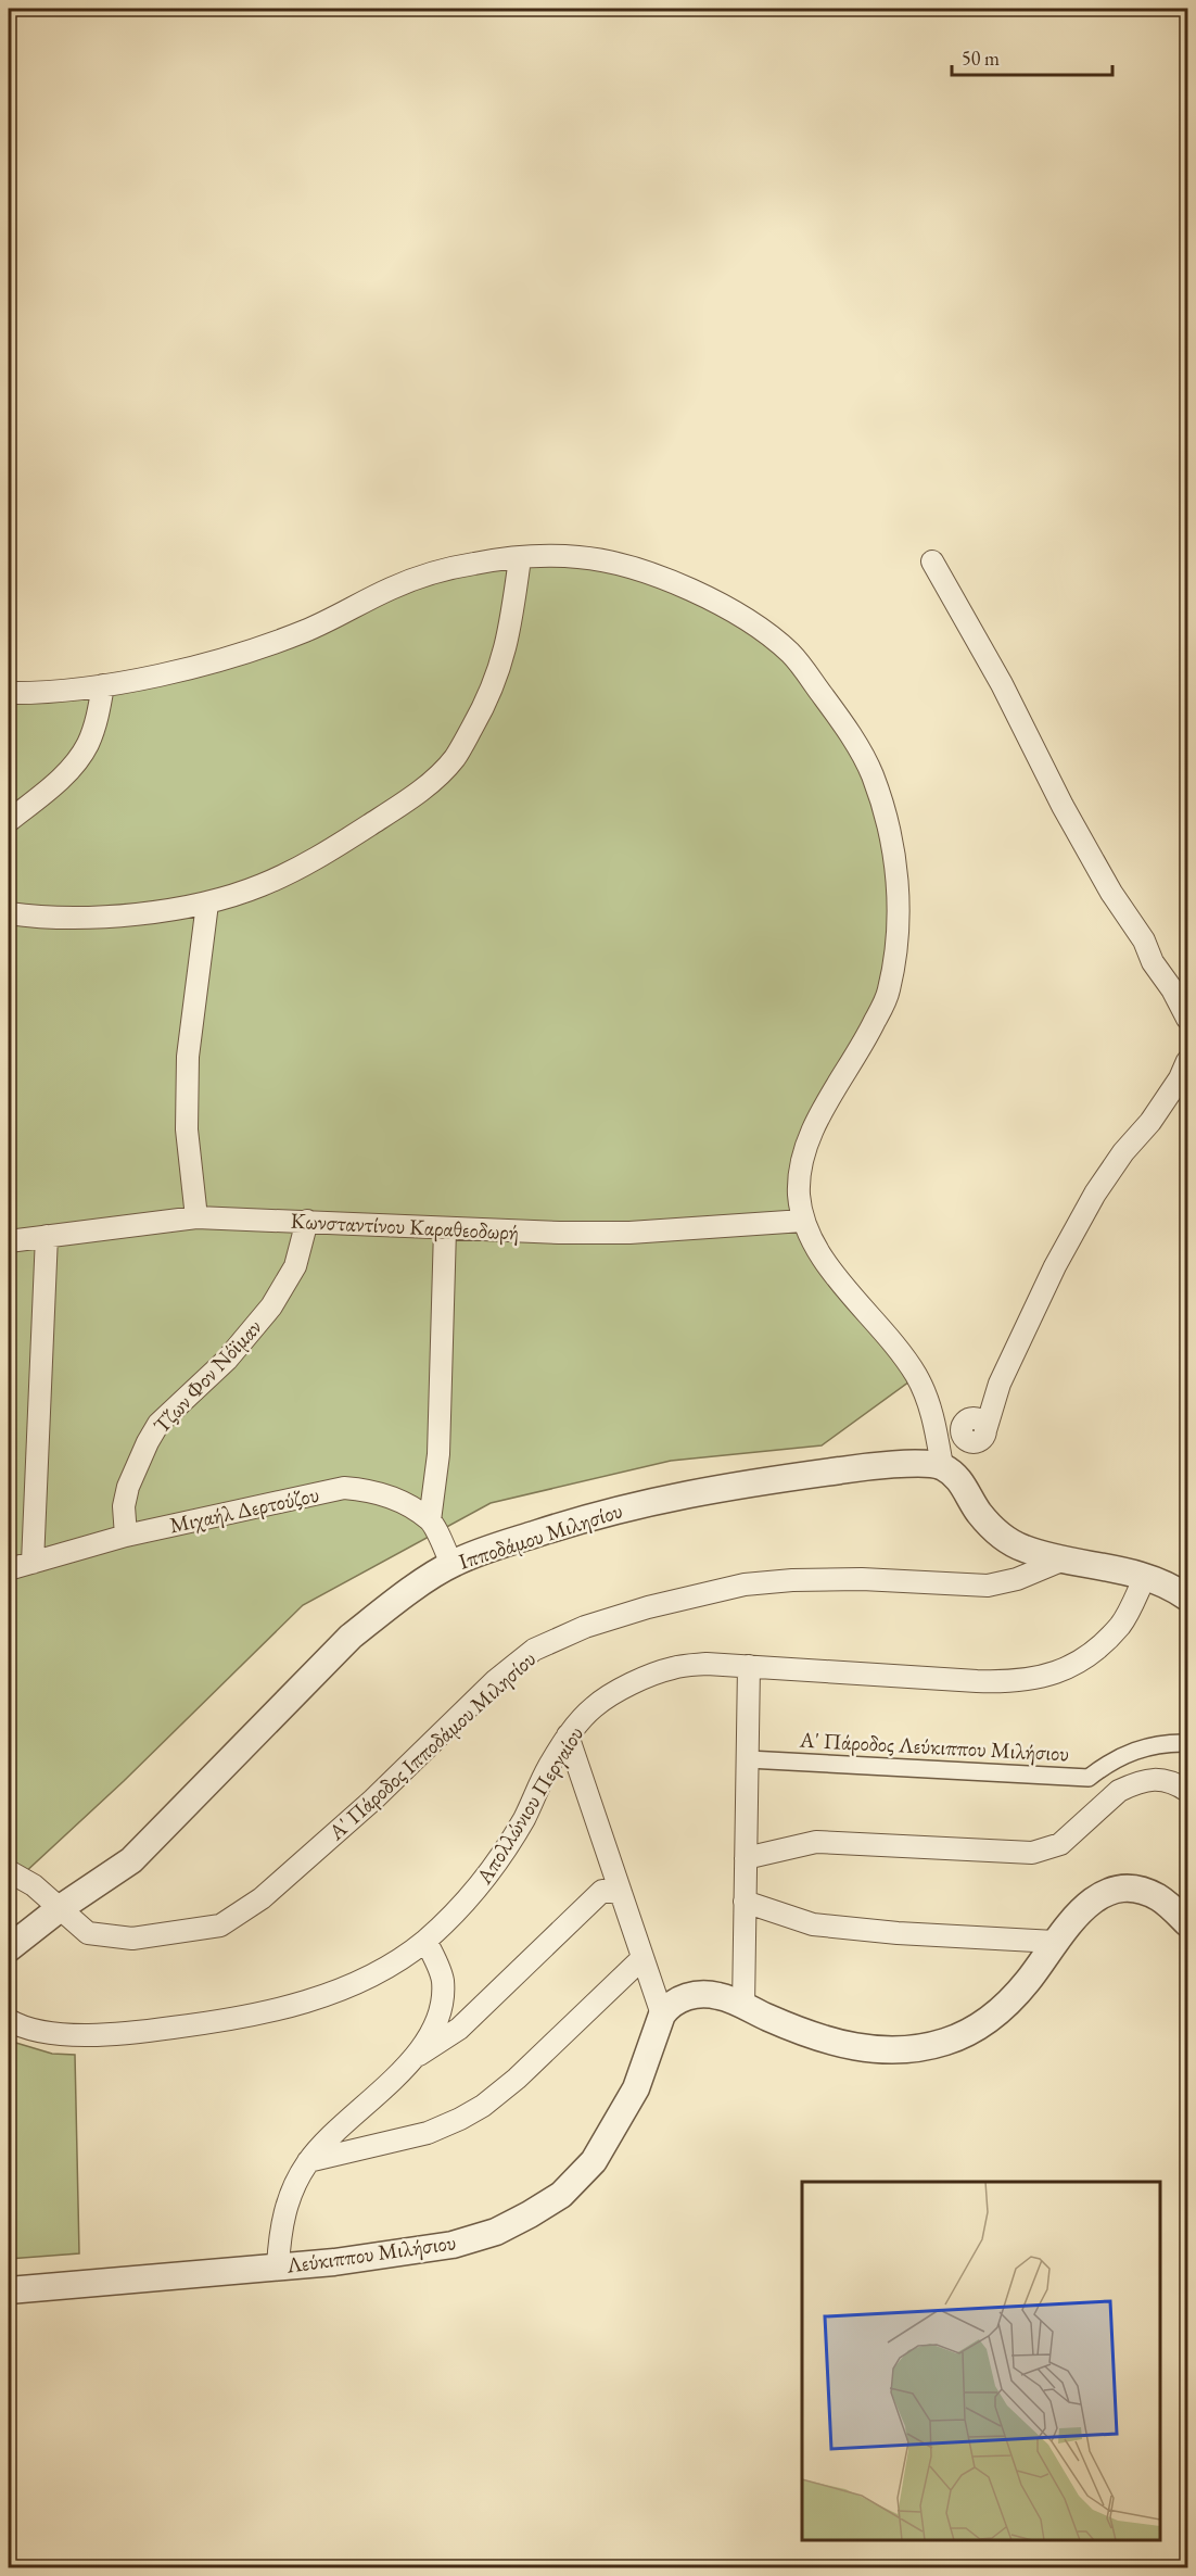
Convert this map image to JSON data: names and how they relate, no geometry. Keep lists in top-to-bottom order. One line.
{"streets":{"street":["Κωνσταντίνου Καραθεοδωρή","Τζων Φον Νόϊμαν","Μιχαήλ Δερτούζου","Ιπποδάμου Μιλησίου","Α' Πάροδος Ιπποδάμου Μιλησίου","Α' Πάροδος Λεύκιππου Μιλήσιου","Απολλώνιου Περγαίου","Λεύκιππου Μιλήσιου"]},"crossings":[["Κωνσταντίνου Καραθεοδωρή","Τζων Φον Νόϊμαν"],["Τζων Φον Νόϊμαν","Μιχαήλ Δερτούζου"],["Ιπποδάμου Μιλησίου","Α' Πάροδος Ιπποδάμου Μιλησίου"]],"scale_bar":"50 m"}
